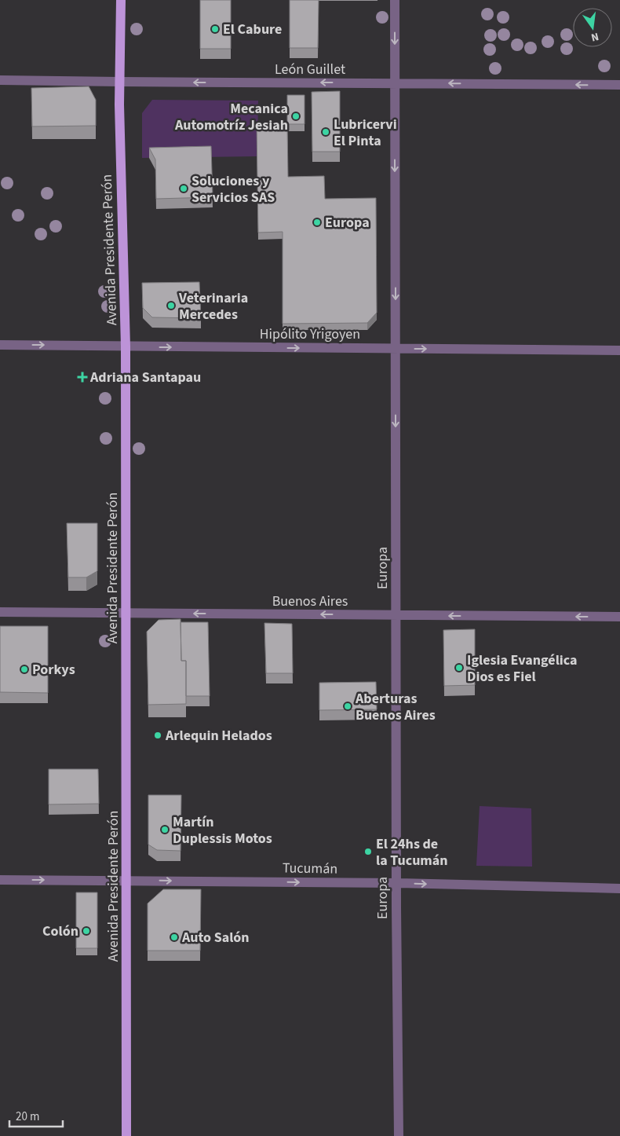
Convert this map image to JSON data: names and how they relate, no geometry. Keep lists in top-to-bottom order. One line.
{"streets":{"main road":["Avenida Presidente Perón"],"street":["León Guillet","Hipólito Yrigoyen","Europa","Buenos Aires","Tucumán"]},"crossings":[["León Guillet","Avenida Presidente Perón"],["León Guillet","Europa"],["Avenida Presidente Perón","Hipólito Yrigoyen"],["Avenida Presidente Perón","Buenos Aires"],["Avenida Presidente Perón","Tucumán"],["Hipólito Yrigoyen","Europa"],["Europa","Buenos Aires"],["Europa","Tucumán"]],"one_way":["León Guillet","Hipólito Yrigoyen","Europa","Buenos Aires","Tucumán"],"places":{"other":["El Cabure","Mecanica Automotríz Jesiah","Lubricervi El Pinta","Soluciones y Servicios SAS","Europa","Veterinaria Mercedes","Iglesia Evangélica Dios es Fiel","Porkys","Aberturas Buenos Aires","Arlequin Helados","Martín Duplessis Motos","El 24hs de la Tucumán","Colón","Auto Salón"],"health":["Adriana Santapau"]},"scale_bar":"20 m","north":"bottom"}
